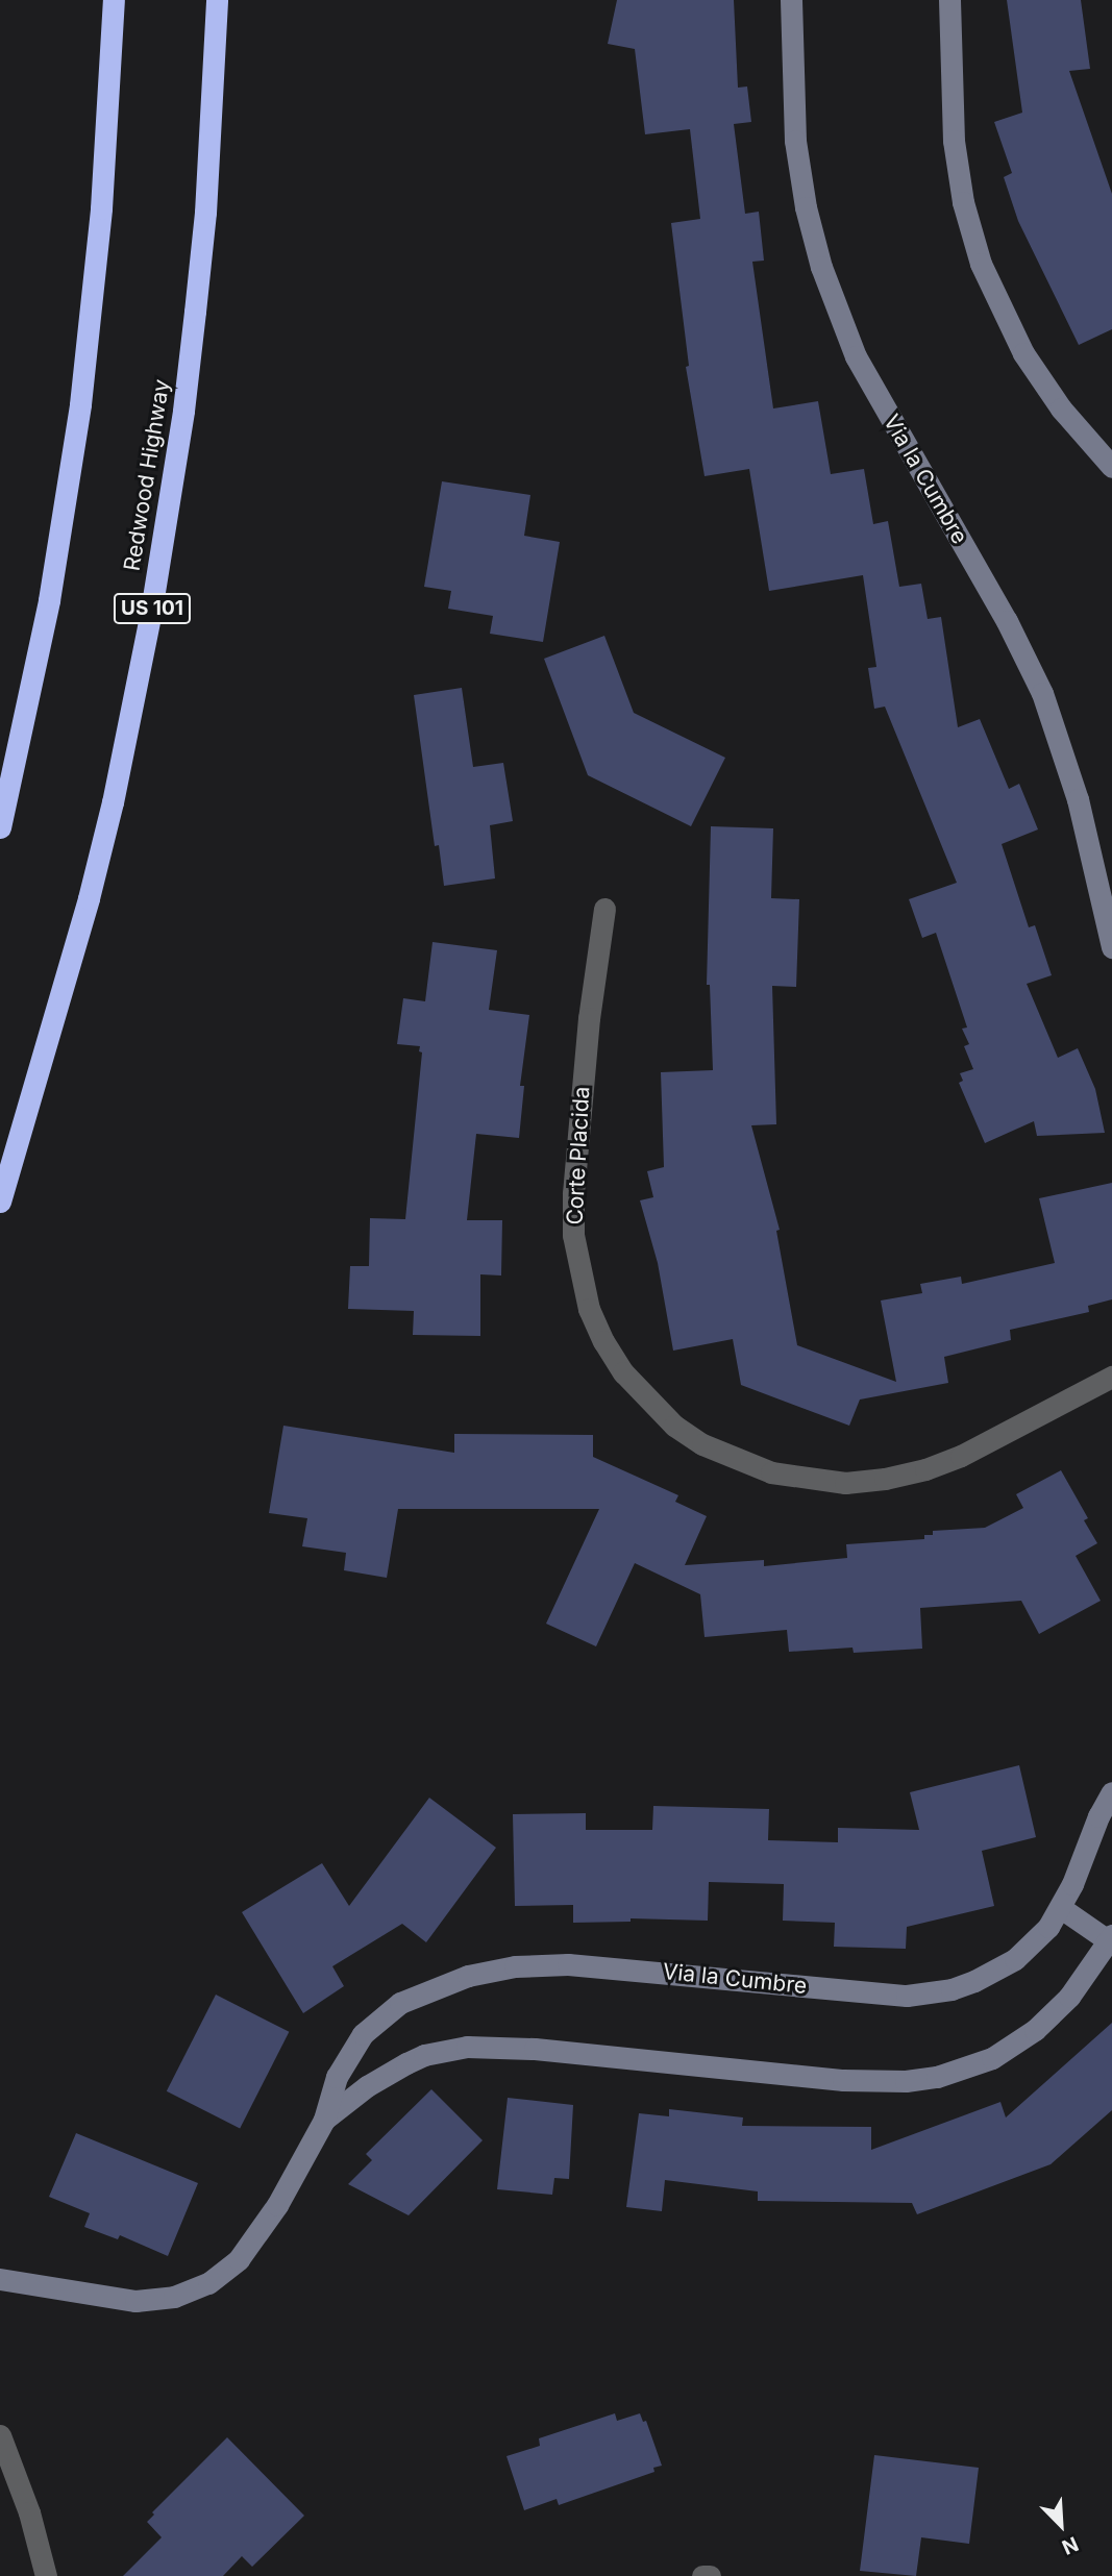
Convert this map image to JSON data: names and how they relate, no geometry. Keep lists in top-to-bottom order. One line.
{"streets":{"highway":["Redwood Highway","US 101"],"street":["Via la Cumbre","Corte Placida"]},"north":"bottom right"}
